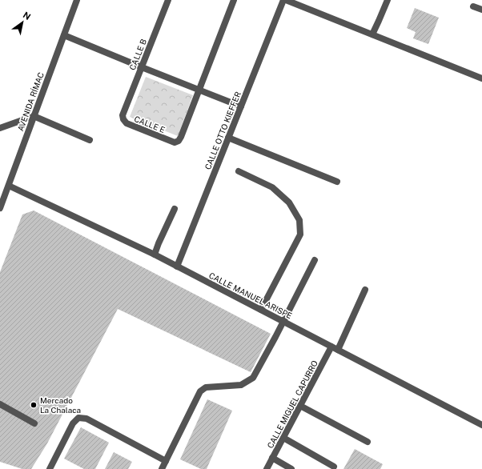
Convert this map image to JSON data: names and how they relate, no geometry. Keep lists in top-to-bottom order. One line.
{"streets":{"street":["CALLE B","AVENIDA RÍMAC","CALLE E","CALLE OTTO KIEFFER","CALLE MANUEL ARISPE","CALLE MIGUEL CAPURRO"]},"crossings":[["CALLE B","CALLE E"],["AVENIDA RÍMAC","CALLE MANUEL ARISPE"],["CALLE OTTO KIEFFER","CALLE MANUEL ARISPE"],["CALLE MANUEL ARISPE","CALLE MIGUEL CAPURRO"]],"places":["Mercado La Chalaca"],"north":"top right"}
